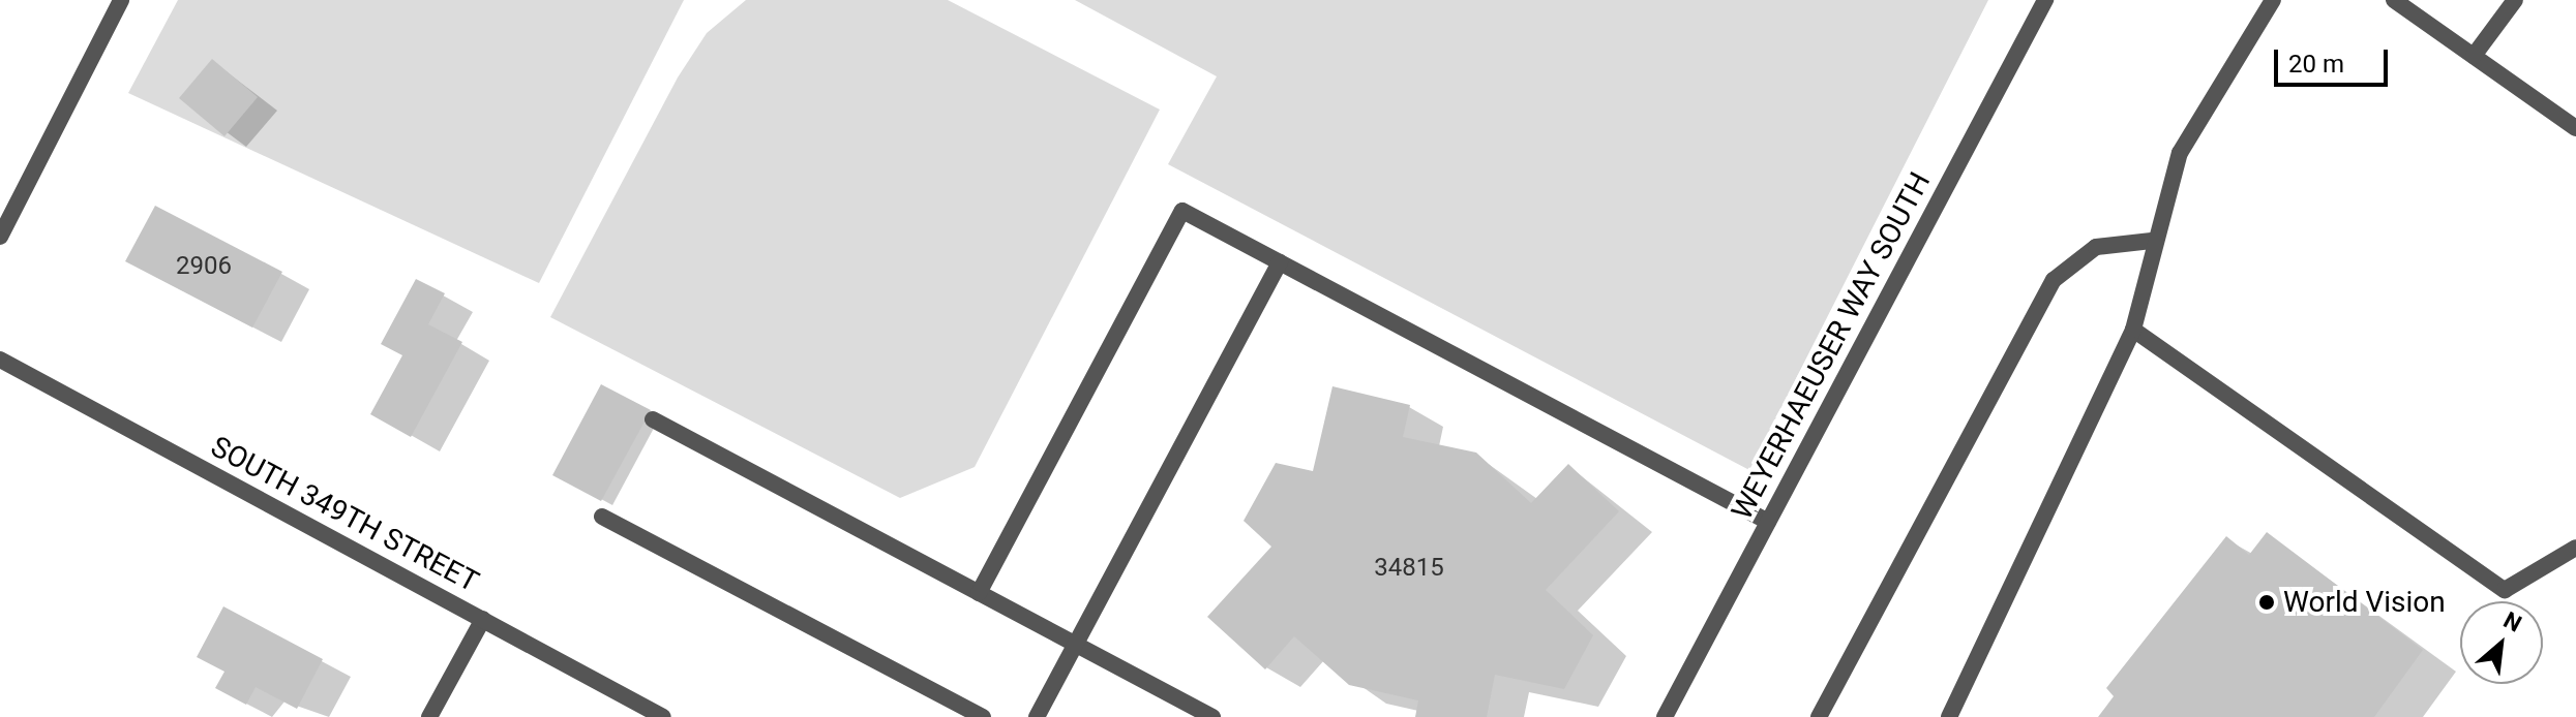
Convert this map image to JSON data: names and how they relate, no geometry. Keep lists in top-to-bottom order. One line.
{"streets":{"street":["WEYERHAEUSER WAY SOUTH","SOUTH 349TH STREET"]},"places":["World Vision"],"house_numbers":["2906","34815"],"scale_bar":"20 m","north":"top right"}
